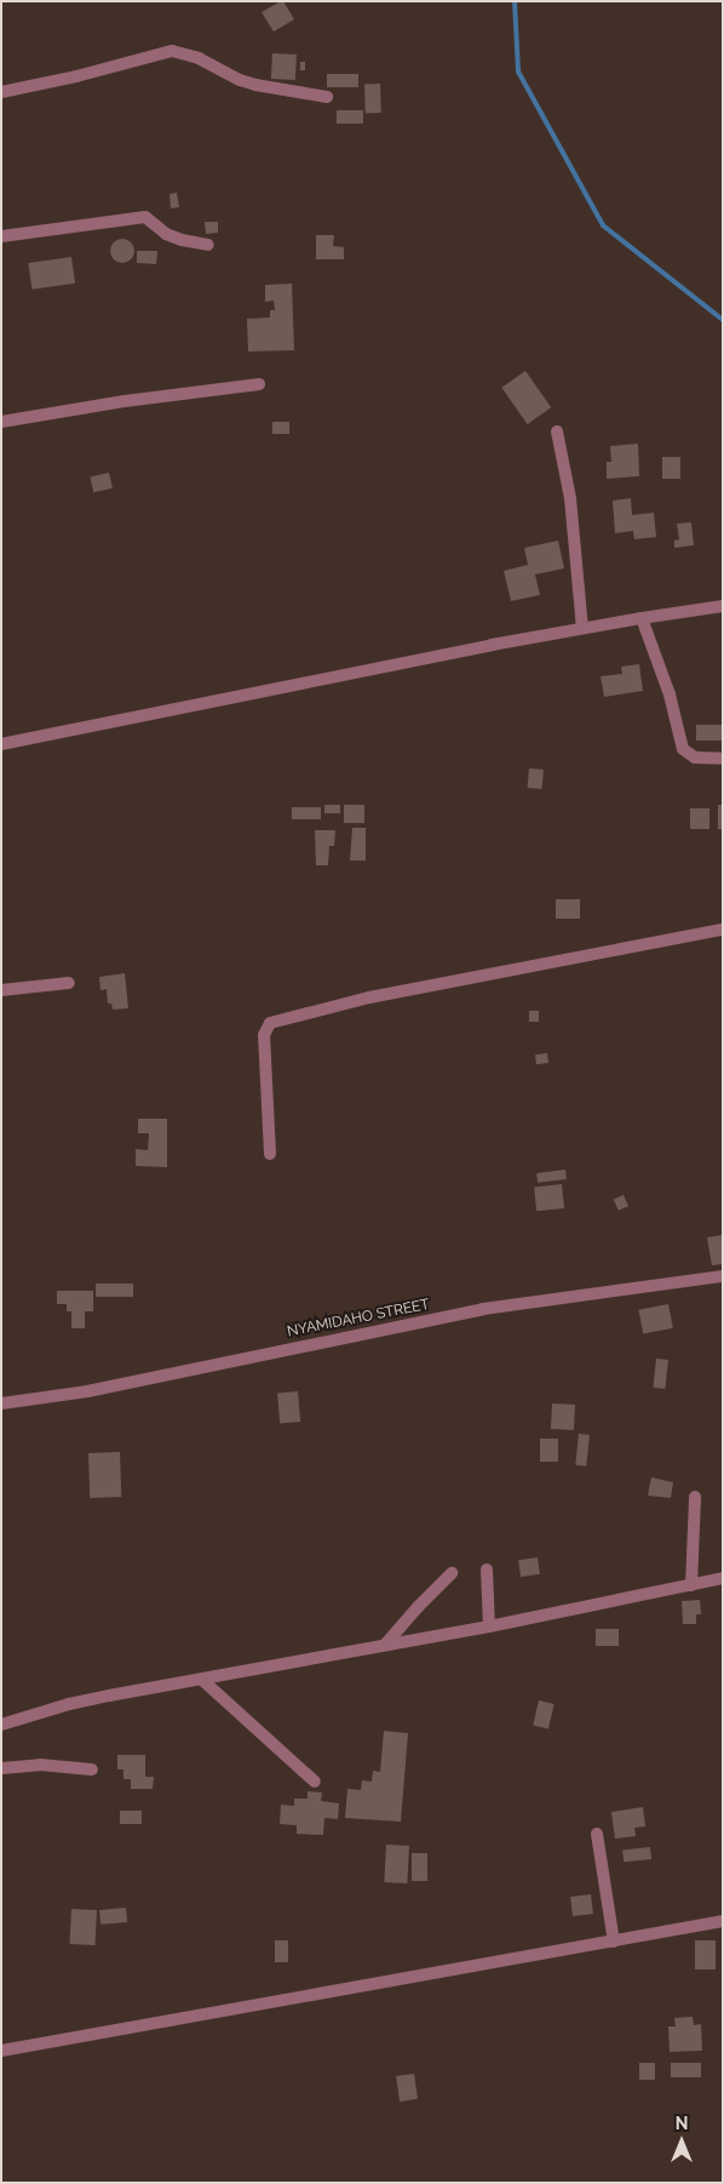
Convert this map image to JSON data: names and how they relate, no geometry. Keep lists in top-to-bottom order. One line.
{"streets":{"street":["NYAMIDAHO STREET"]},"north":"top"}
